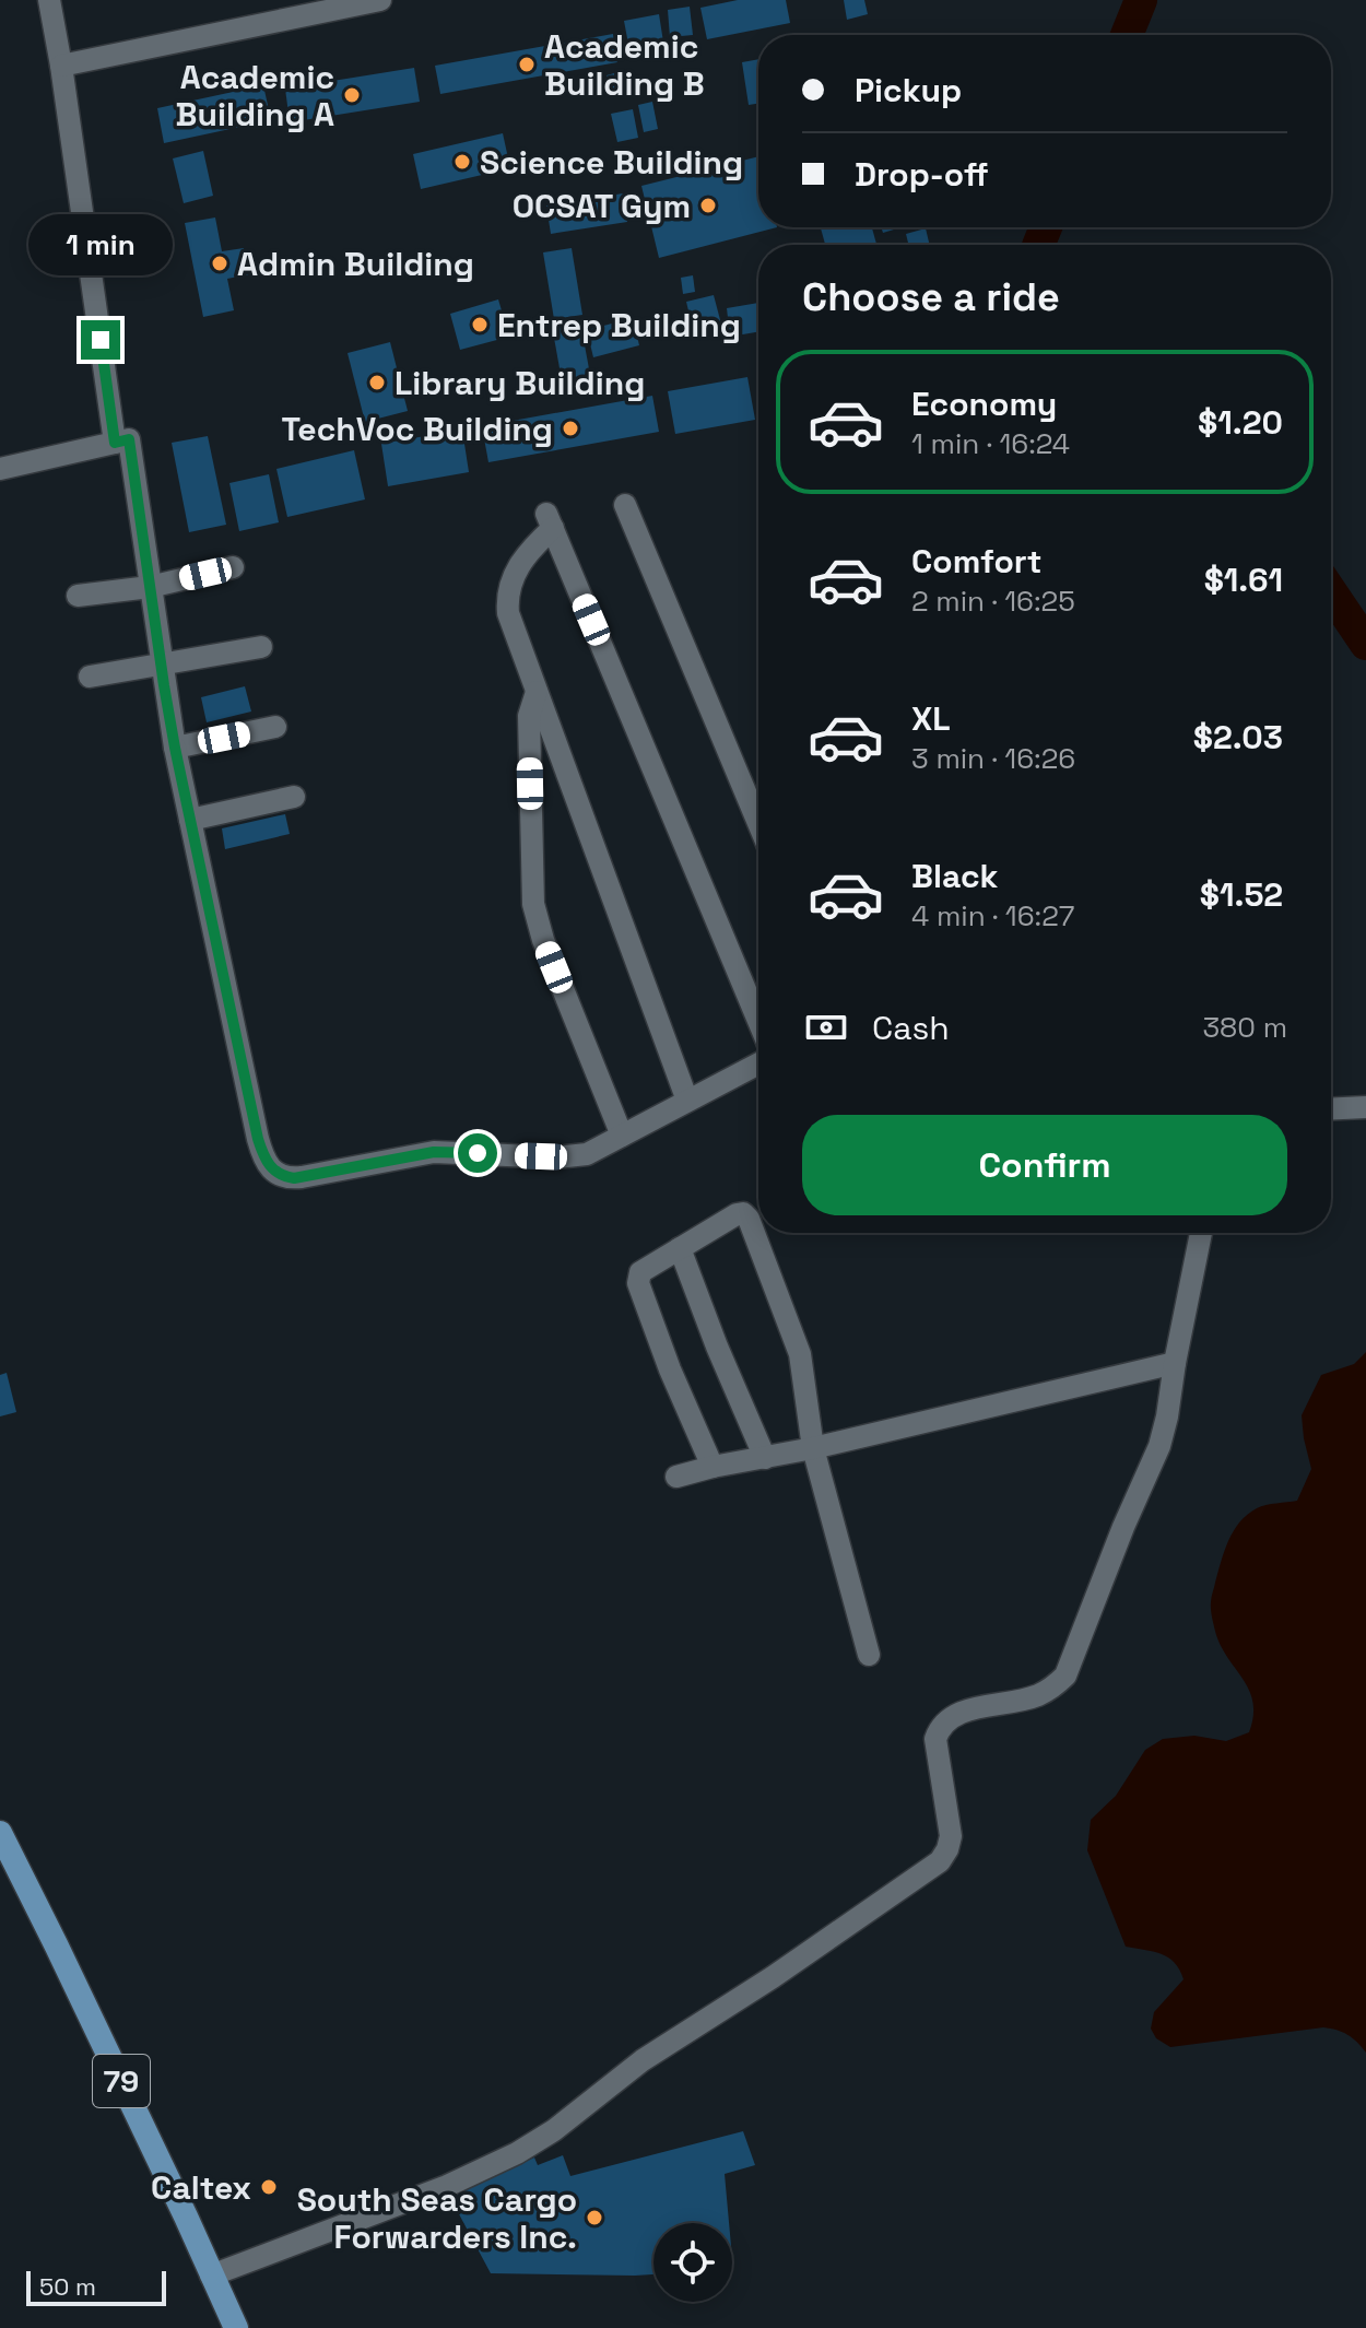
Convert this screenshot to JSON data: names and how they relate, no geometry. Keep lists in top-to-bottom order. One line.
{"streets":{"main road":["79"]},"places":["Academic Building B","Academic Building A","Science Building","OCSAT Gym","Admin Building","Entrep Building","Library Building","TechVoc Building","Caltex","South Seas Cargo Forwarders Inc."],"scale_bar":"50 m","page":{"banner":["Pickup","Drop-off"],"bubble":"1 min","heading":"Choose a ride","list":[{"name":"Economy","note":"1 min · 16:24","value":"$1.20"},{"name":"Comfort","note":"2 min · 16:25","value":"$1.61"},{"name":"XL","note":"3 min · 16:26","value":"$2.03"},{"name":"Black","note":"4 min · 16:27","value":"$1.52"}],"pay":["Cash","380 m"],"buttons":"Confirm","scale":"50 m"}}
